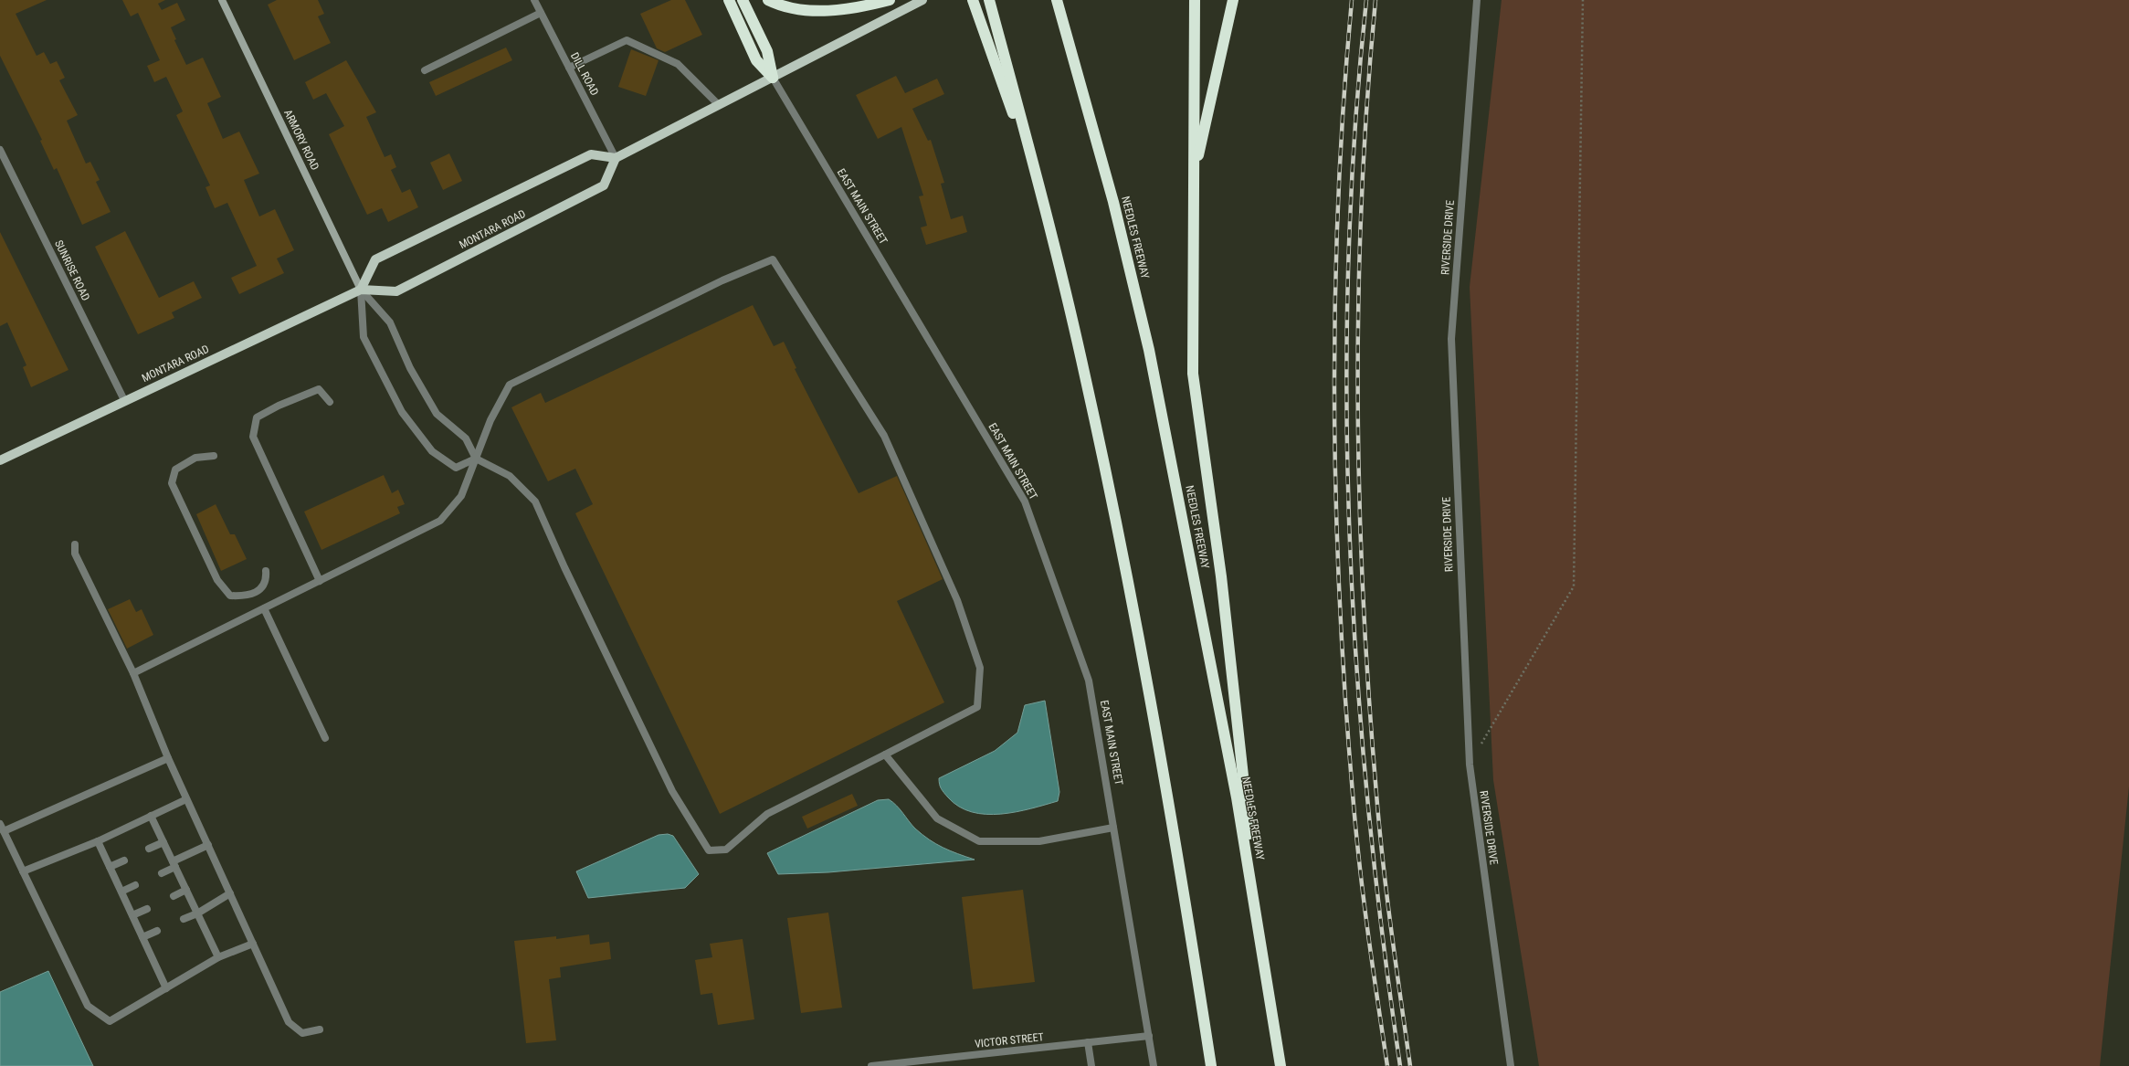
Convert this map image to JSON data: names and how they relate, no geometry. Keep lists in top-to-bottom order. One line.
{"streets":{"highway":["NEEDLES FREEWAY"],"main road":["ARMORY ROAD","MONTARA ROAD"],"street":["DILL ROAD","EAST MAIN STREET","RIVERSIDE DRIVE","SUNRISE ROAD","VICTOR STREET"]},"crossings":[["DILL ROAD","MONTARA ROAD"],["ARMORY ROAD","MONTARA ROAD"],["EAST MAIN STREET","VICTOR STREET"],["MONTARA ROAD","SUNRISE ROAD"]]}
